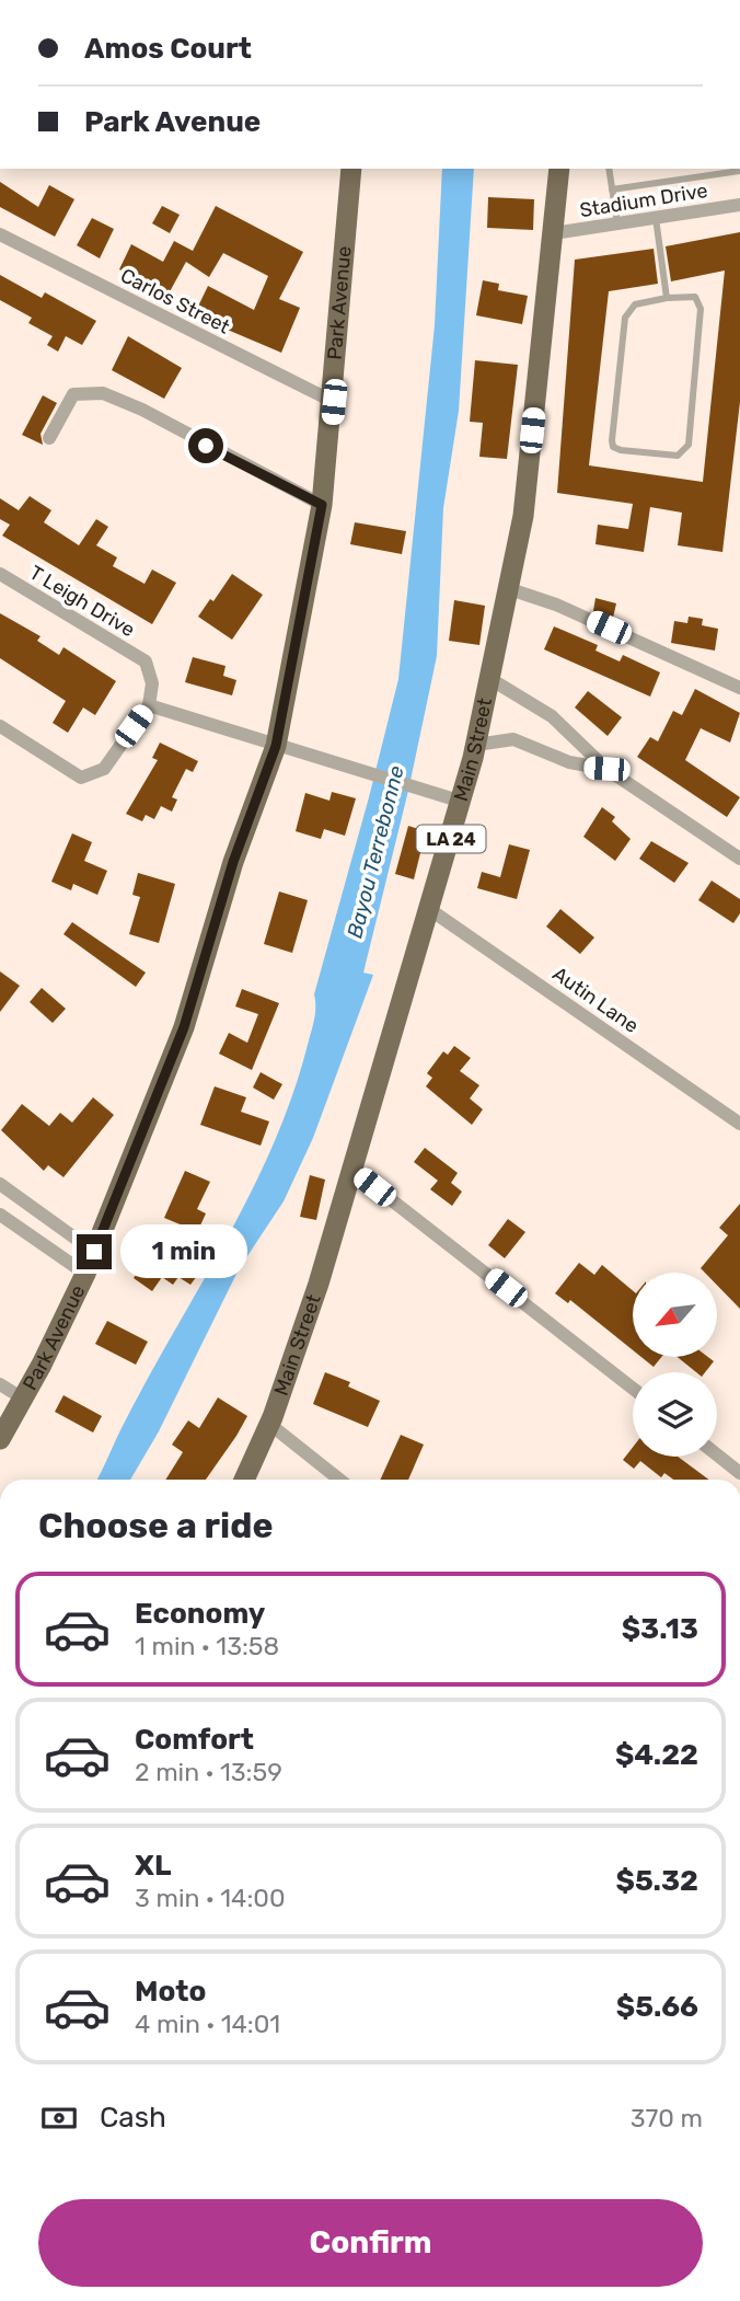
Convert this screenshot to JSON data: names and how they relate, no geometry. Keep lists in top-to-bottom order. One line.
{"streets":{"main road":["Park Avenue","Main Street","LA 24"],"street":["Stadium Drive","Carlos Street","T Leigh Drive","Autin Lane"]},"crossings":[["Stadium Drive","Main Street"],["Carlos Street","Park Avenue"],["Main Street","Autin Lane"]],"water":["Bayou Terrebonne"],"north":"bottom left","page":{"banner":["Amos Court","Park Avenue"],"bubble":"1 min","heading":"Choose a ride","list":[{"name":"Economy","note":"1 min · 13:58","value":"$3.13"},{"name":"Comfort","note":"2 min · 13:59","value":"$4.22"},{"name":"XL","note":"3 min · 14:00","value":"$5.32"},{"name":"Moto","note":"4 min · 14:01","value":"$5.66"}],"pay":["Cash","370 m"],"buttons":"Confirm"}}
